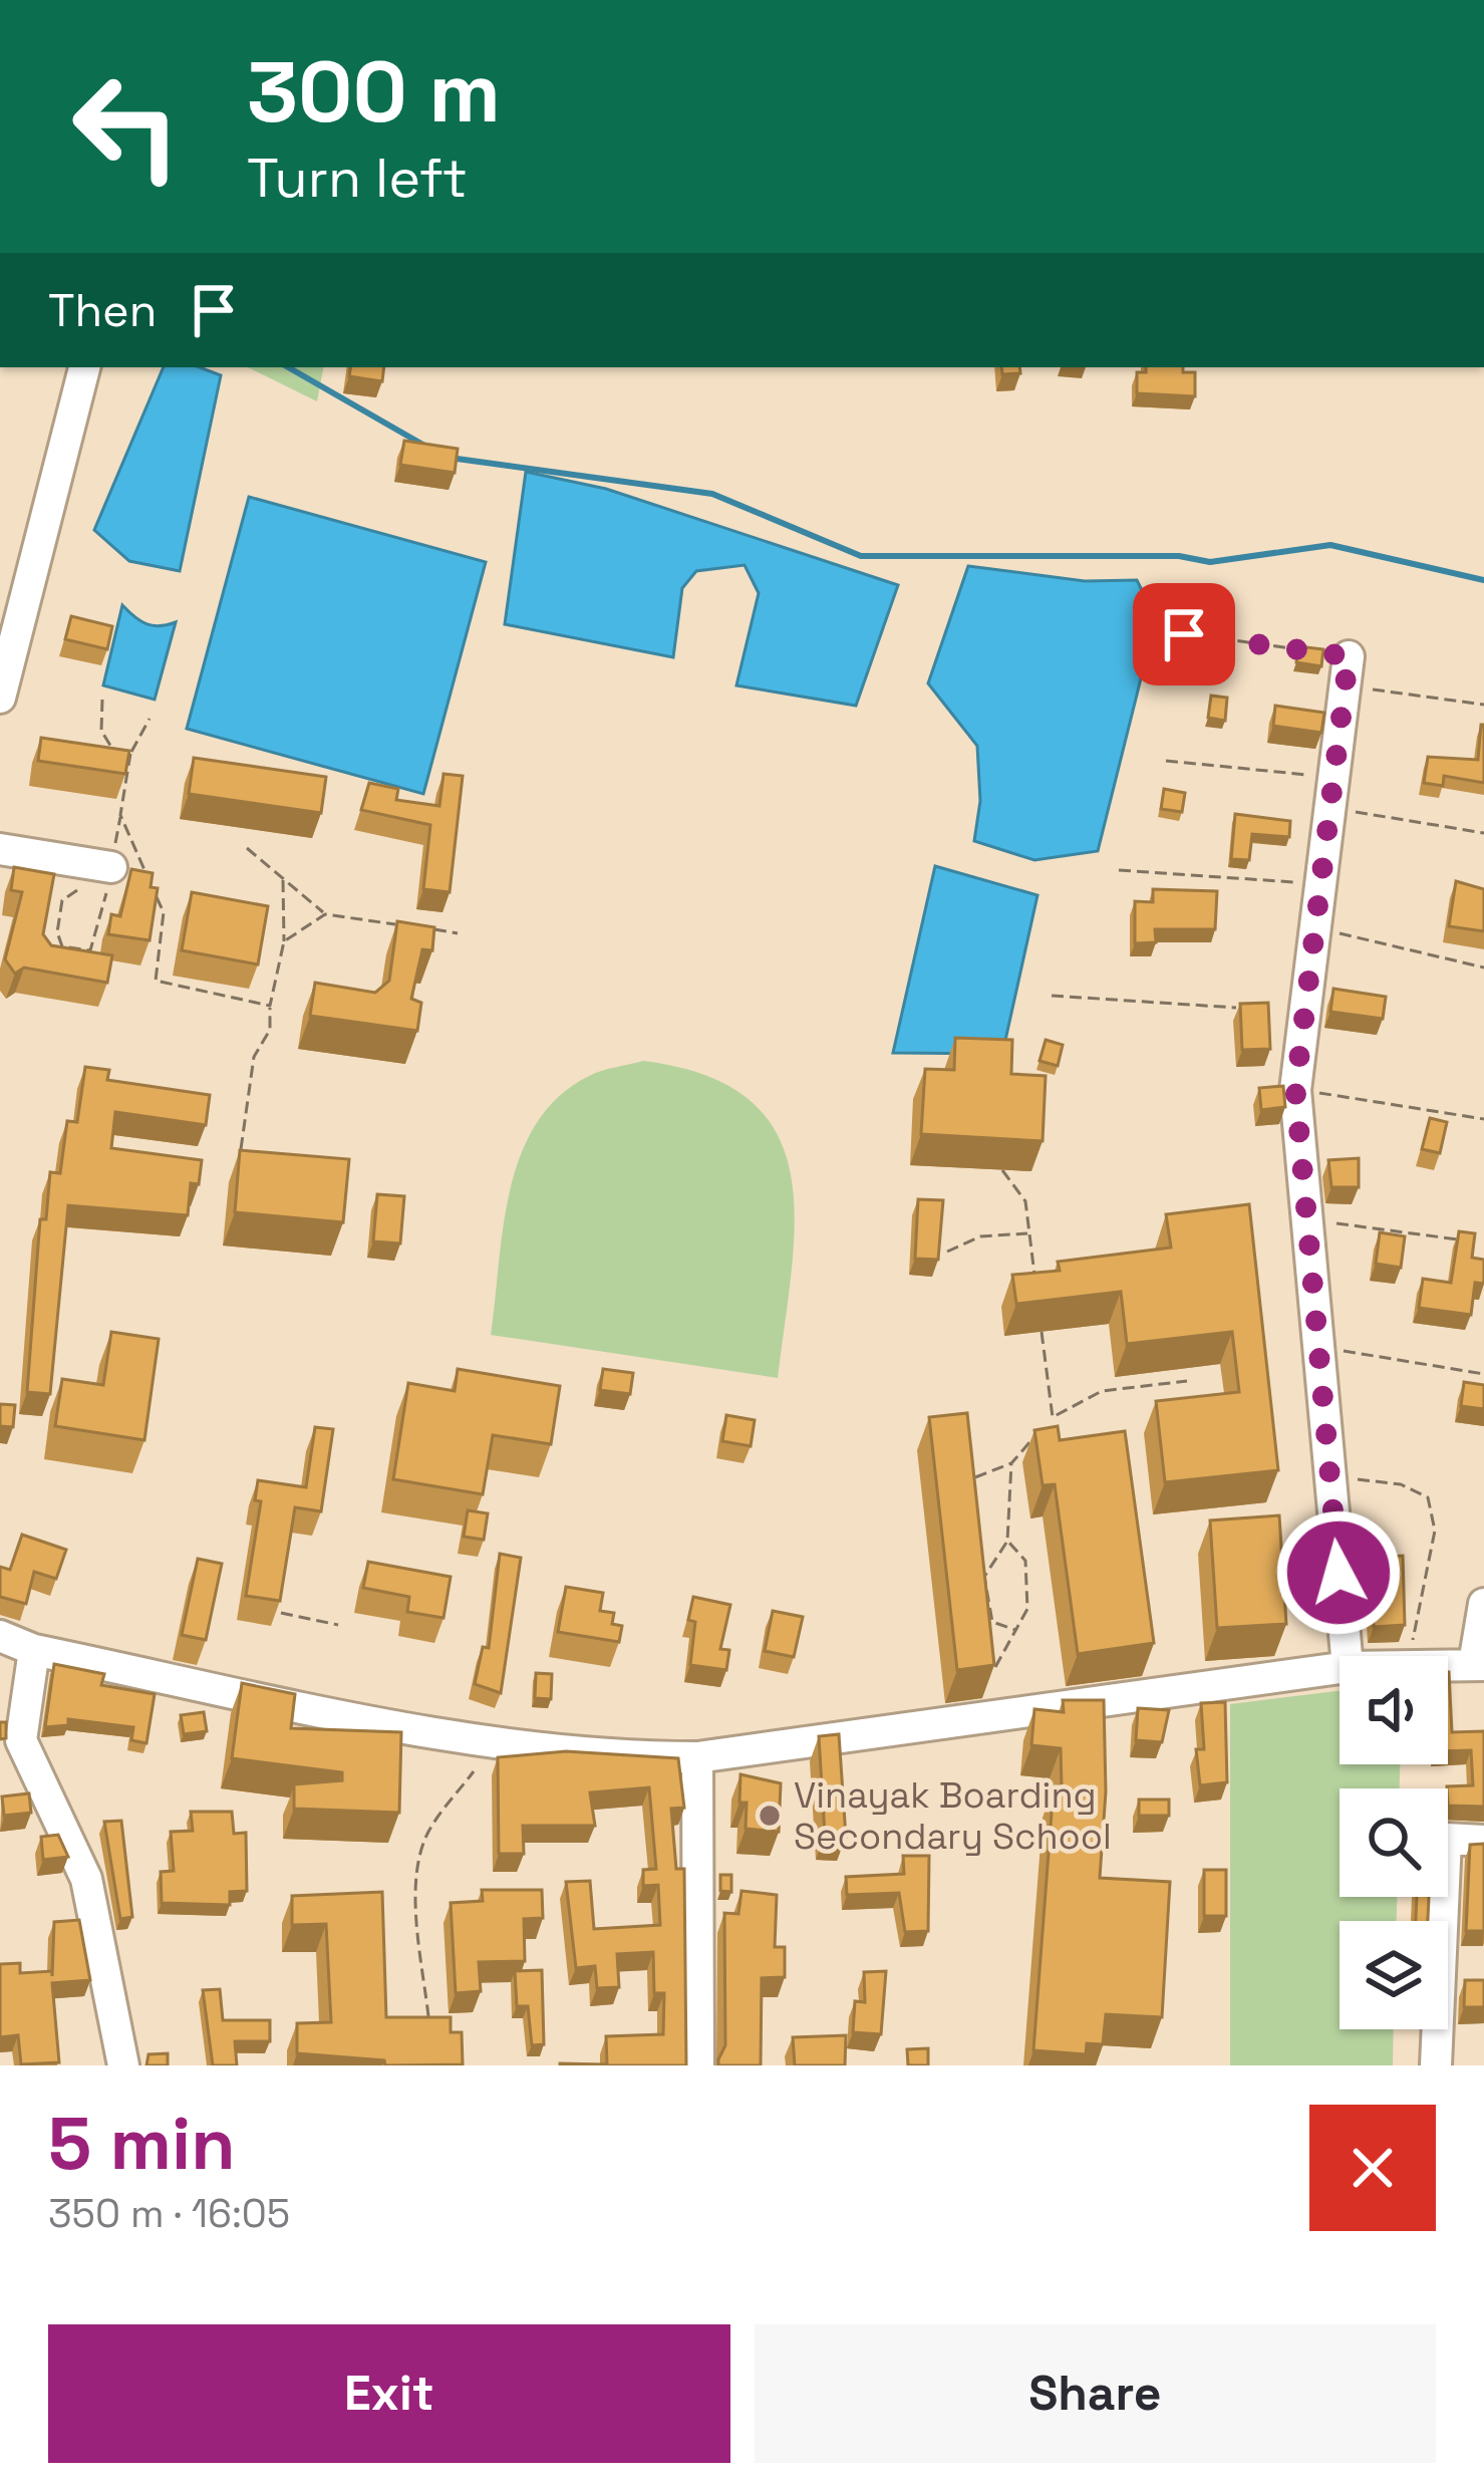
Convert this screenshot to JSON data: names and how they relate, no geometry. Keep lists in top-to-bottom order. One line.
{"places":["Vinayak Boarding Secondary School"],"page":{"turn":["300 m","Turn left"],"then":"Then","heading":["5 min","350 m · 16:05"],"buttons":["Exit","Share"]}}
